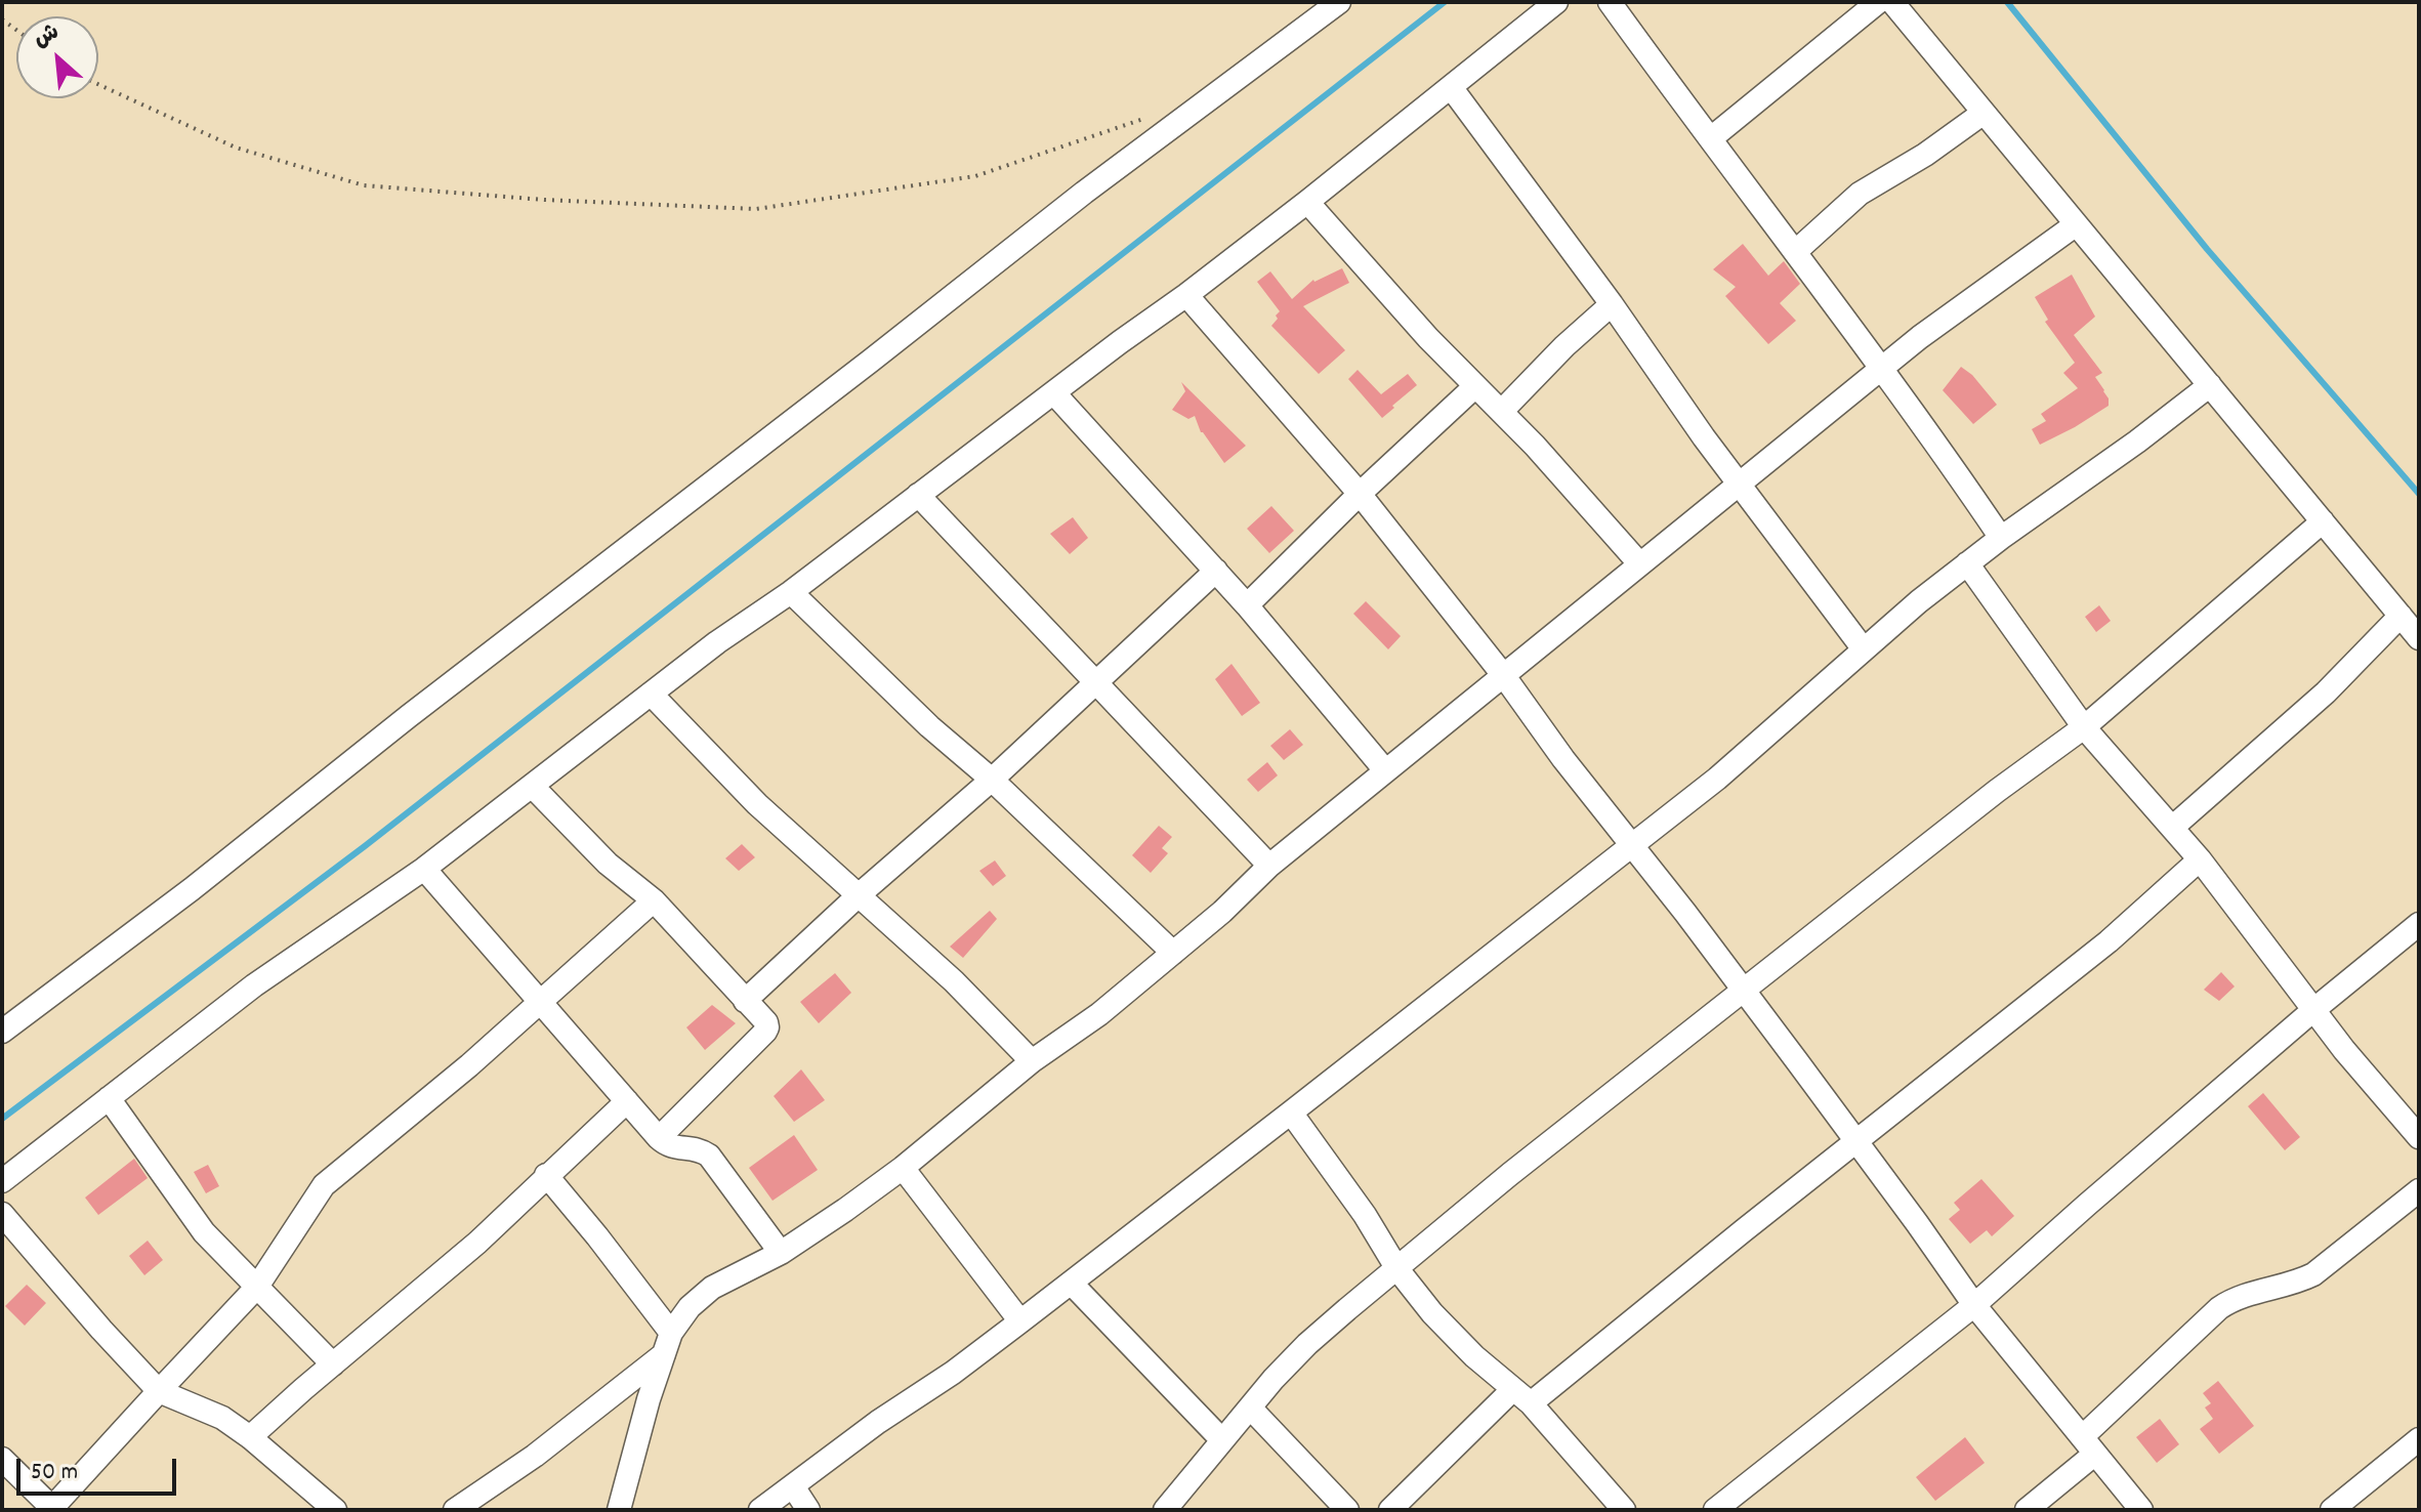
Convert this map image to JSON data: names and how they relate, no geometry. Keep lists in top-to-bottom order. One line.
{"scale_bar":"50 m","north":"top left"}
